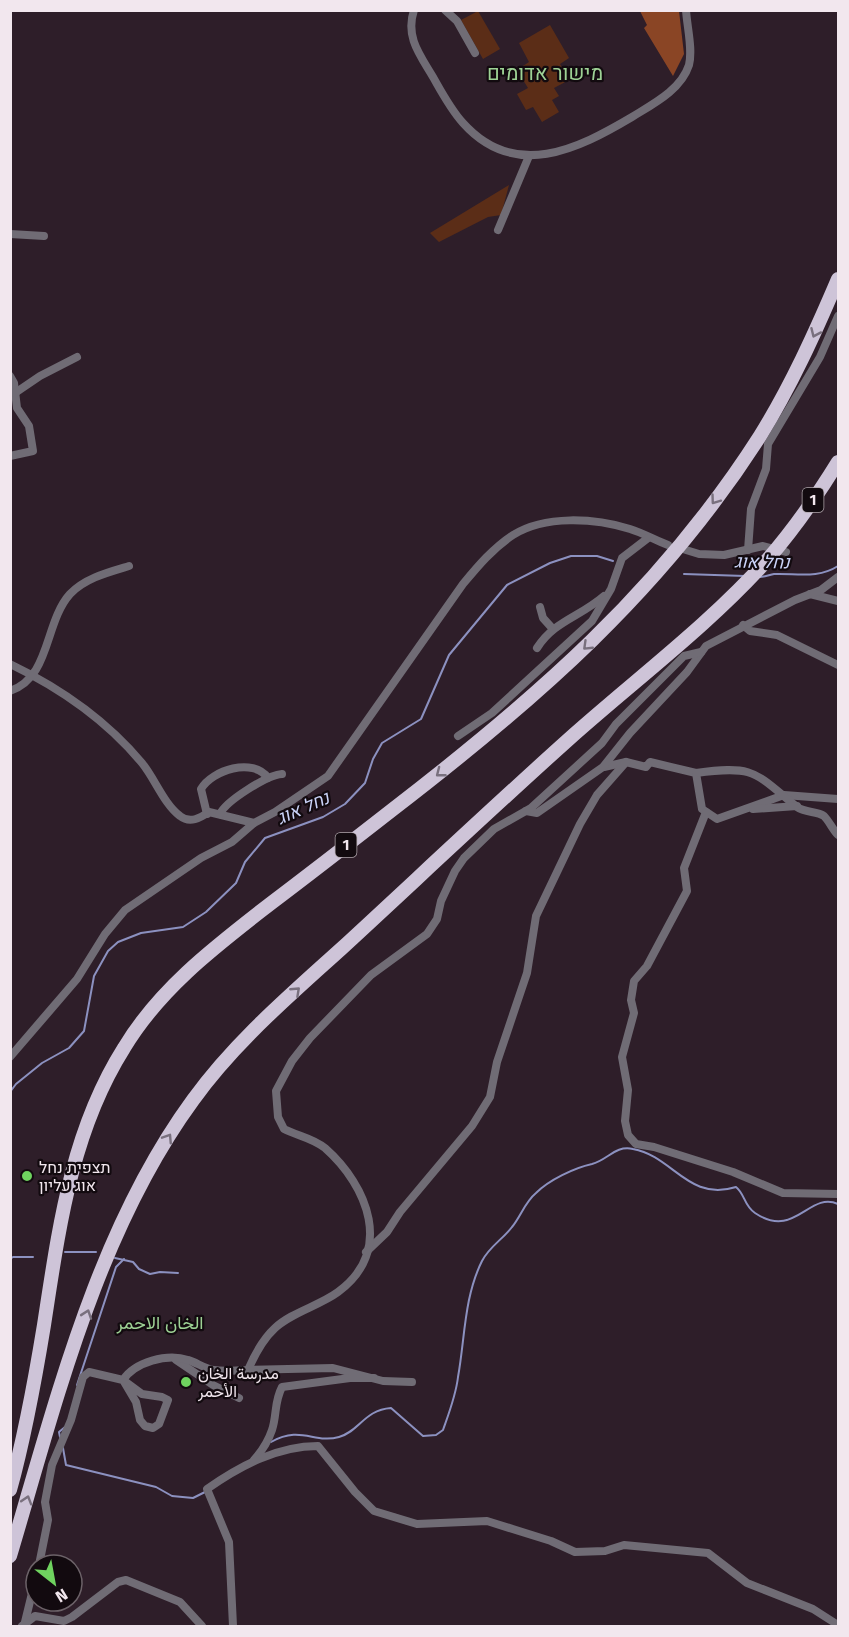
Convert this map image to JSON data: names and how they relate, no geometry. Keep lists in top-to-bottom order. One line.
{"streets":{"highway":["1"]},"districts":["מישור אדומים","الخان الاحمر"],"water":["נחל אוג"],"places":["תצפית נחל אוג עליון","مدرسة الخان الأحمر"],"north":"bottom right"}
